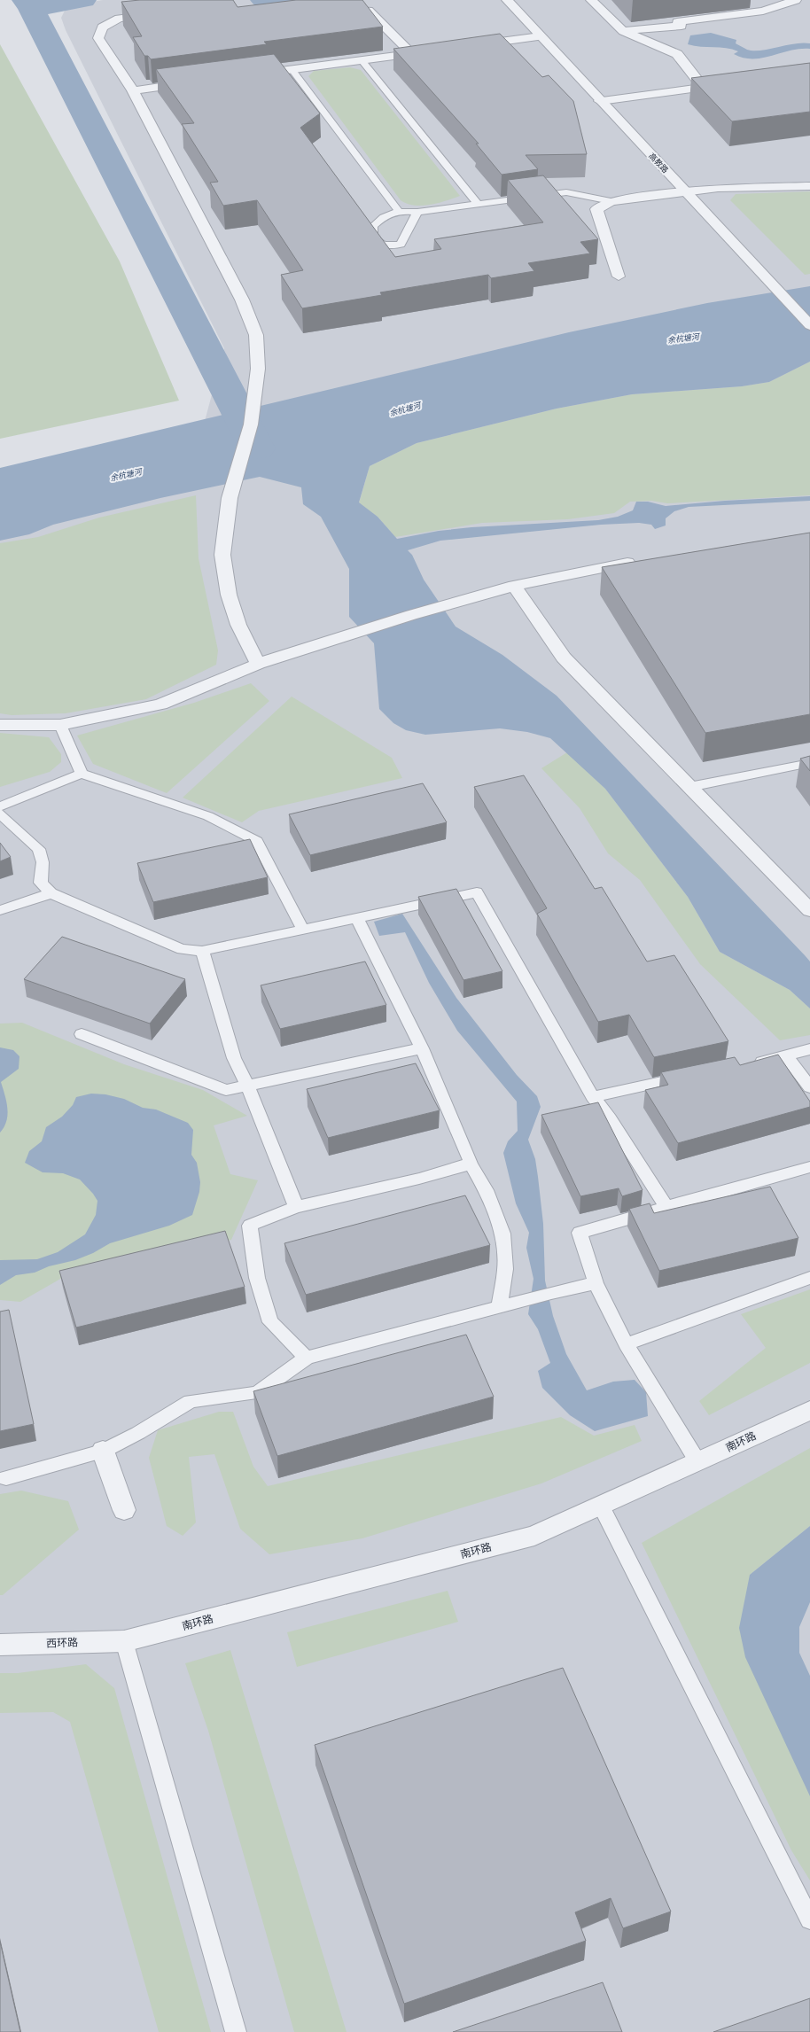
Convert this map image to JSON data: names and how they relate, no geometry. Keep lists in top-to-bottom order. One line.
{"streets":{"street":["高教路","南环路","西环路"]},"crossings":[["南环路","西环路"]],"water":["余杭塘河"]}
